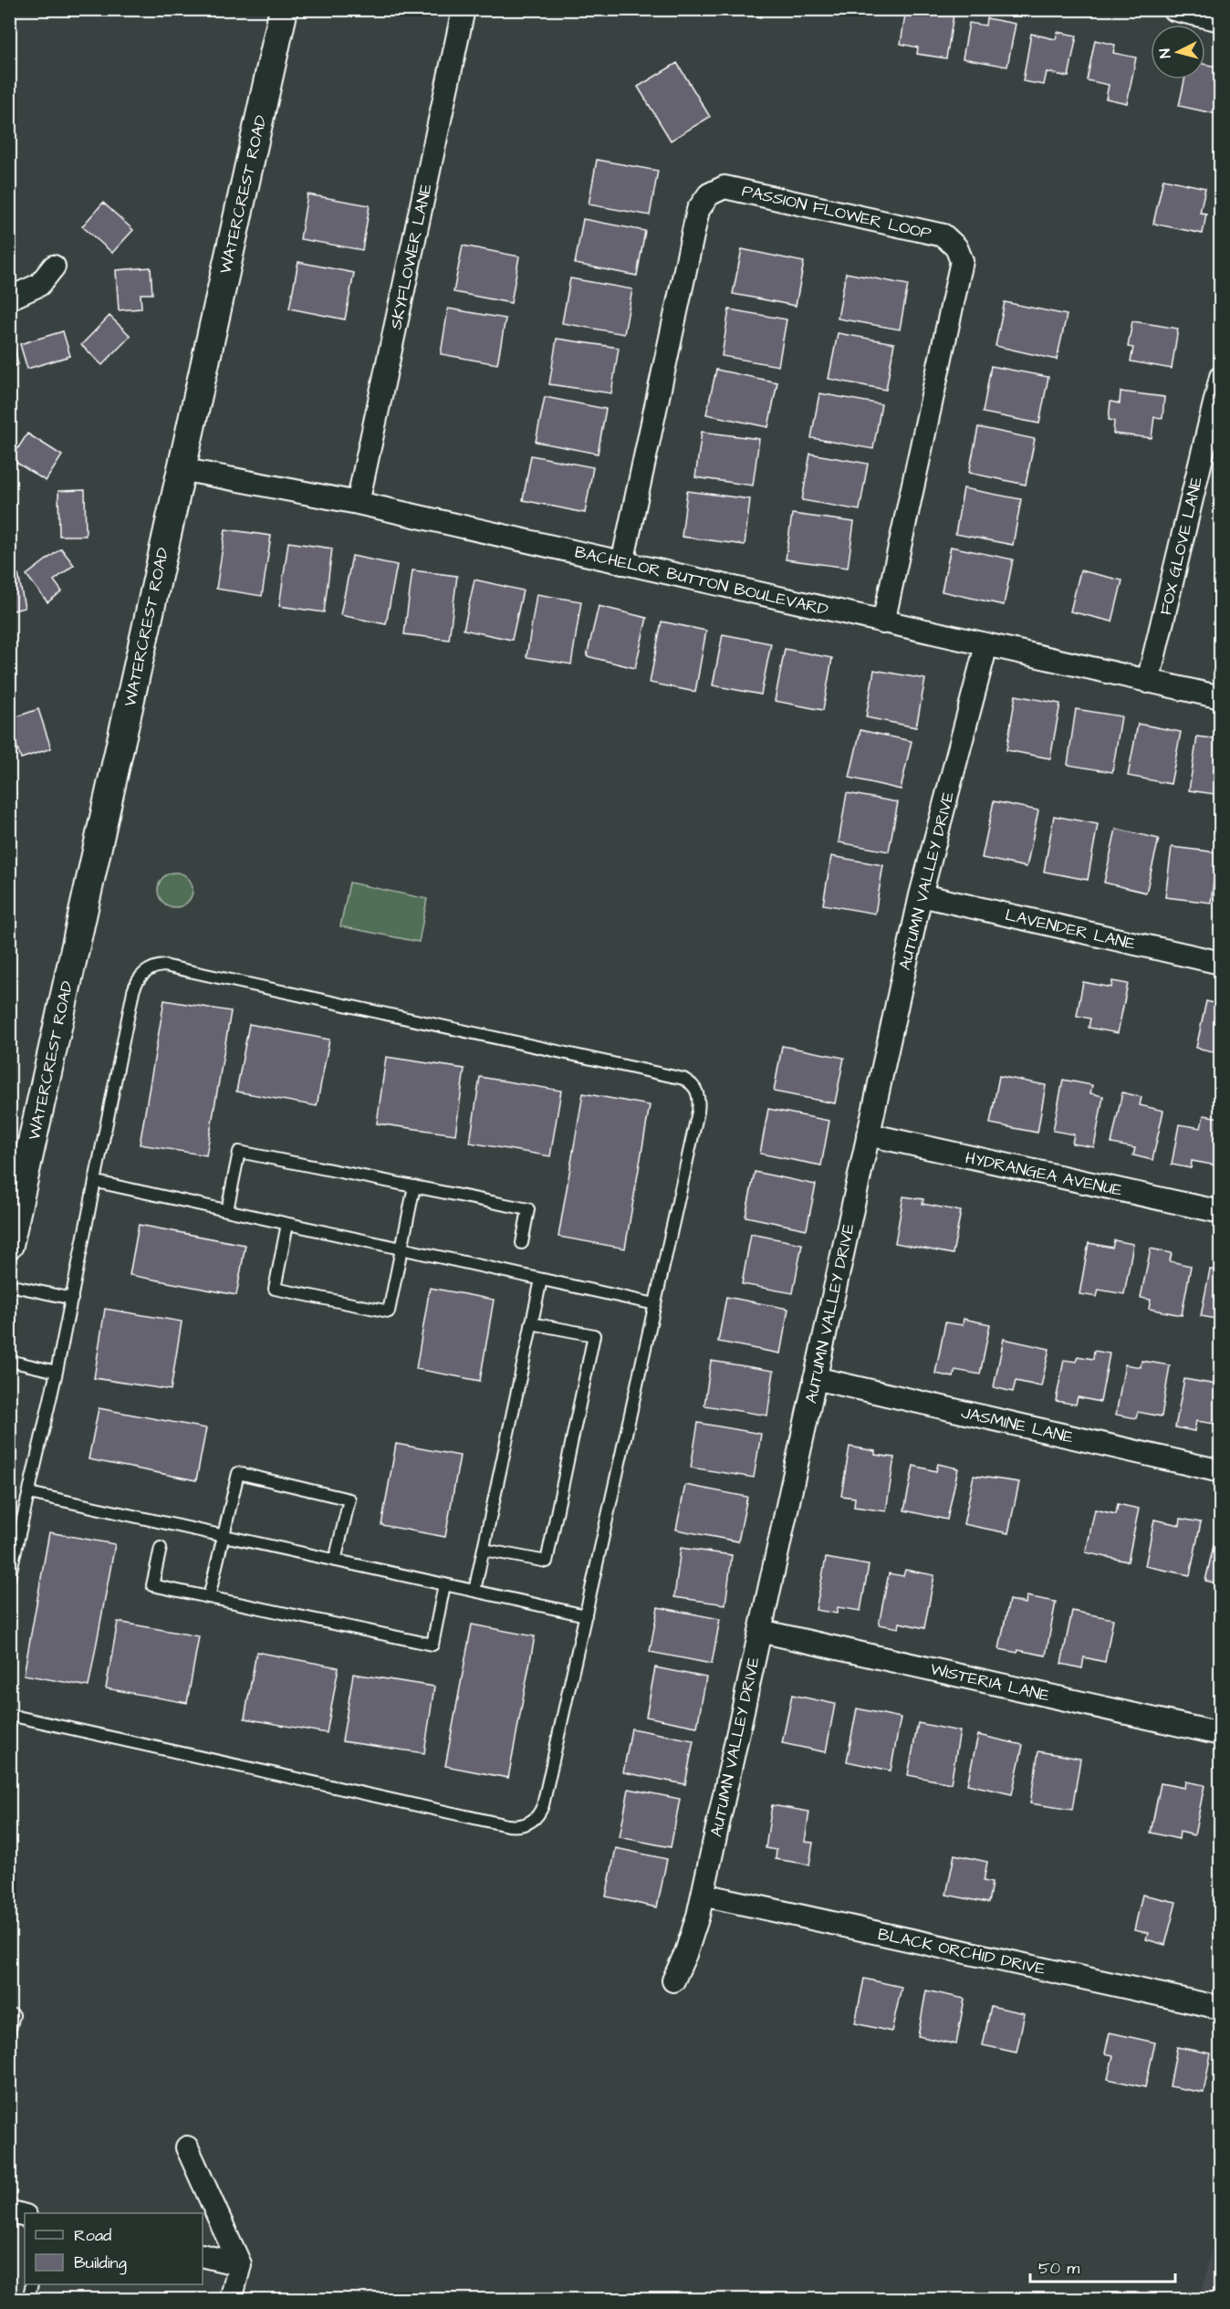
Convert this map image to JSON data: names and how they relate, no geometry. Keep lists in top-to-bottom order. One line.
{"streets":{"street":["WATERCREST ROAD","PASSION FLOWER LOOP","SKYFLOWER LANE","FOX GLOVE LANE","BACHELOR BUTTON BOULEVARD","AUTUMN VALLEY DRIVE","LAVENDER LANE","HYDRANGEA AVENUE","JASMINE LANE","WISTERIA LANE","BLACK ORCHID DRIVE"]},"crossings":[["WATERCREST ROAD","BACHELOR BUTTON BOULEVARD"],["PASSION FLOWER LOOP","BACHELOR BUTTON BOULEVARD"],["SKYFLOWER LANE","BACHELOR BUTTON BOULEVARD"],["FOX GLOVE LANE","BACHELOR BUTTON BOULEVARD"],["BACHELOR BUTTON BOULEVARD","AUTUMN VALLEY DRIVE"],["AUTUMN VALLEY DRIVE","LAVENDER LANE"],["AUTUMN VALLEY DRIVE","HYDRANGEA AVENUE"],["AUTUMN VALLEY DRIVE","JASMINE LANE"],["AUTUMN VALLEY DRIVE","WISTERIA LANE"],["AUTUMN VALLEY DRIVE","BLACK ORCHID DRIVE"]],"legend":["Road","Building"],"scale_bar":"50 m","north":"left"}
